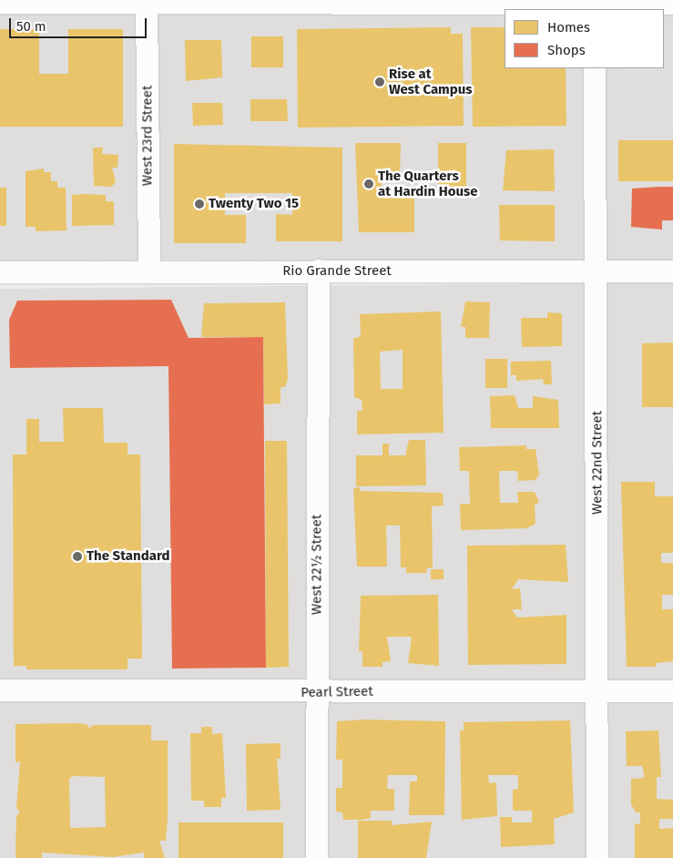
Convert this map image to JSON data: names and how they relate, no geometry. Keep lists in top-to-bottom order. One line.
{"streets":{"street":["West 23rd Street","Rio Grande Street","West 22nd Street","West 22½ Street","Pearl Street"]},"crossings":[["West 23rd Street","Rio Grande Street"],["Rio Grande Street","West 22nd Street"],["Rio Grande Street","West 22½ Street"],["West 22nd Street","Pearl Street"],["West 22½ Street","Pearl Street"]],"places":["Rise at West Campus","The Quarters at Hardin House","Twenty Two 15","The Standard"],"legend":["Homes","Shops"],"scale_bar":"50 m"}
